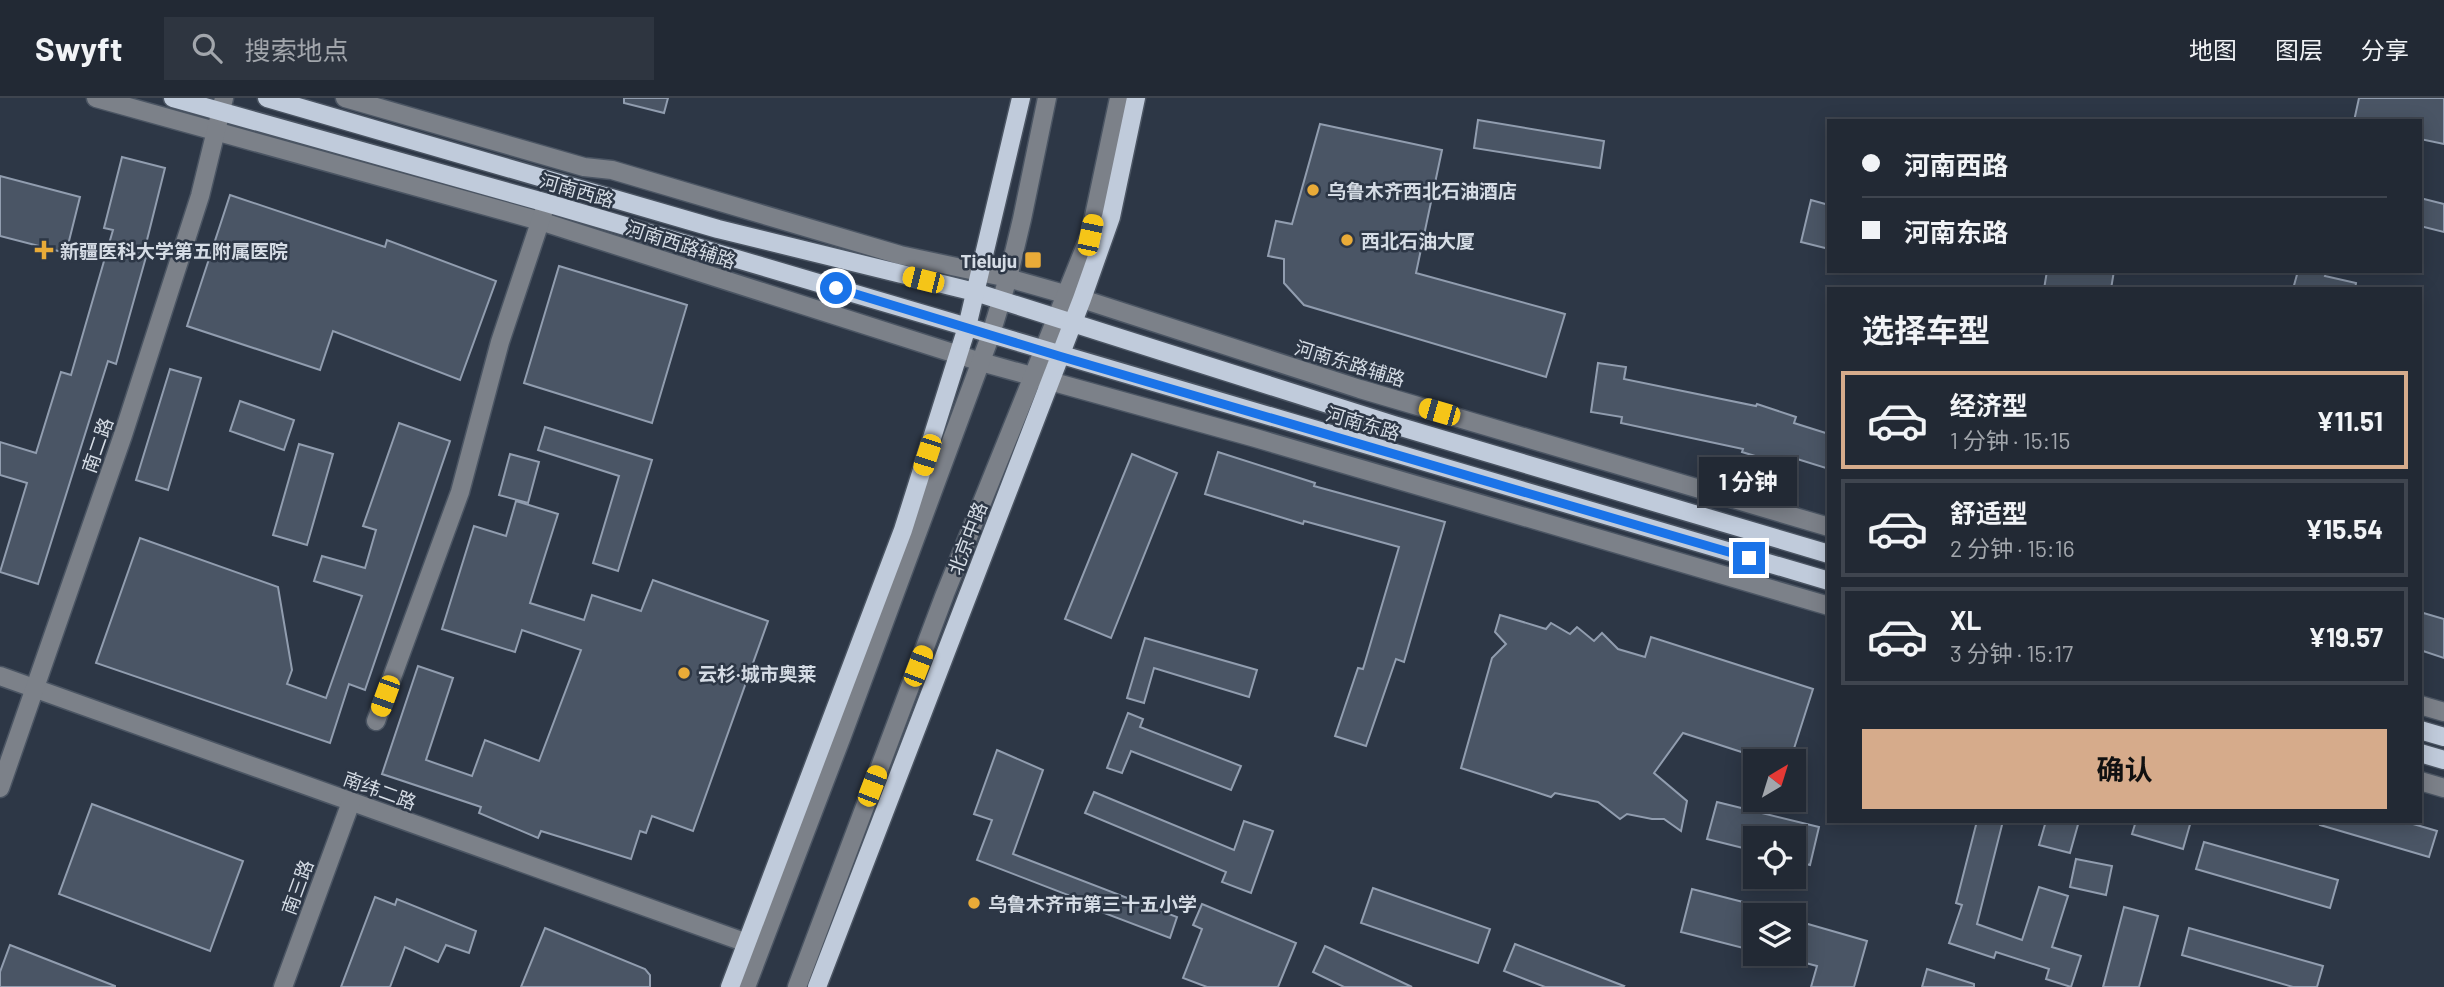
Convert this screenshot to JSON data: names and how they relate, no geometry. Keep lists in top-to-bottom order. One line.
{"streets":{"main road":["河南西路","河南东路","北京中路"],"street":["河南西路辅路","河南东路辅路","南二路","南纬二路","南三路"]},"crossings":[["河南西路","河南东路"],["河南西路","南二路"],["河南西路辅路","南二路"],["河南西路辅路","北京中路"],["河南东路辅路","北京中路"],["河南东路","北京中路"],["南二路","南纬二路"],["南纬二路","南三路"]],"places":{"other":["乌鲁木齐西北石油酒店","西北石油大厦","云杉·城市奥莱","乌鲁木齐市第三十五小学"],"health":["新疆医科大学第五附属医院"],"transit":["Tieluju"]},"north":"top right","page":{"header":"Swyft","search":"搜索地点","nav":["地图","图层","分享"],"banner":["河南西路","河南东路"],"heading":"选择车型","list":[{"name":"经济型","note":"1 分钟 · 15:15","value":"¥11.51"},{"name":"舒适型","note":"2 分钟 · 15:16","value":"¥15.54"},{"name":"XL","note":"3 分钟 · 15:17","value":"¥19.57"}],"bubble":"1 分钟","buttons":"确认"}}
